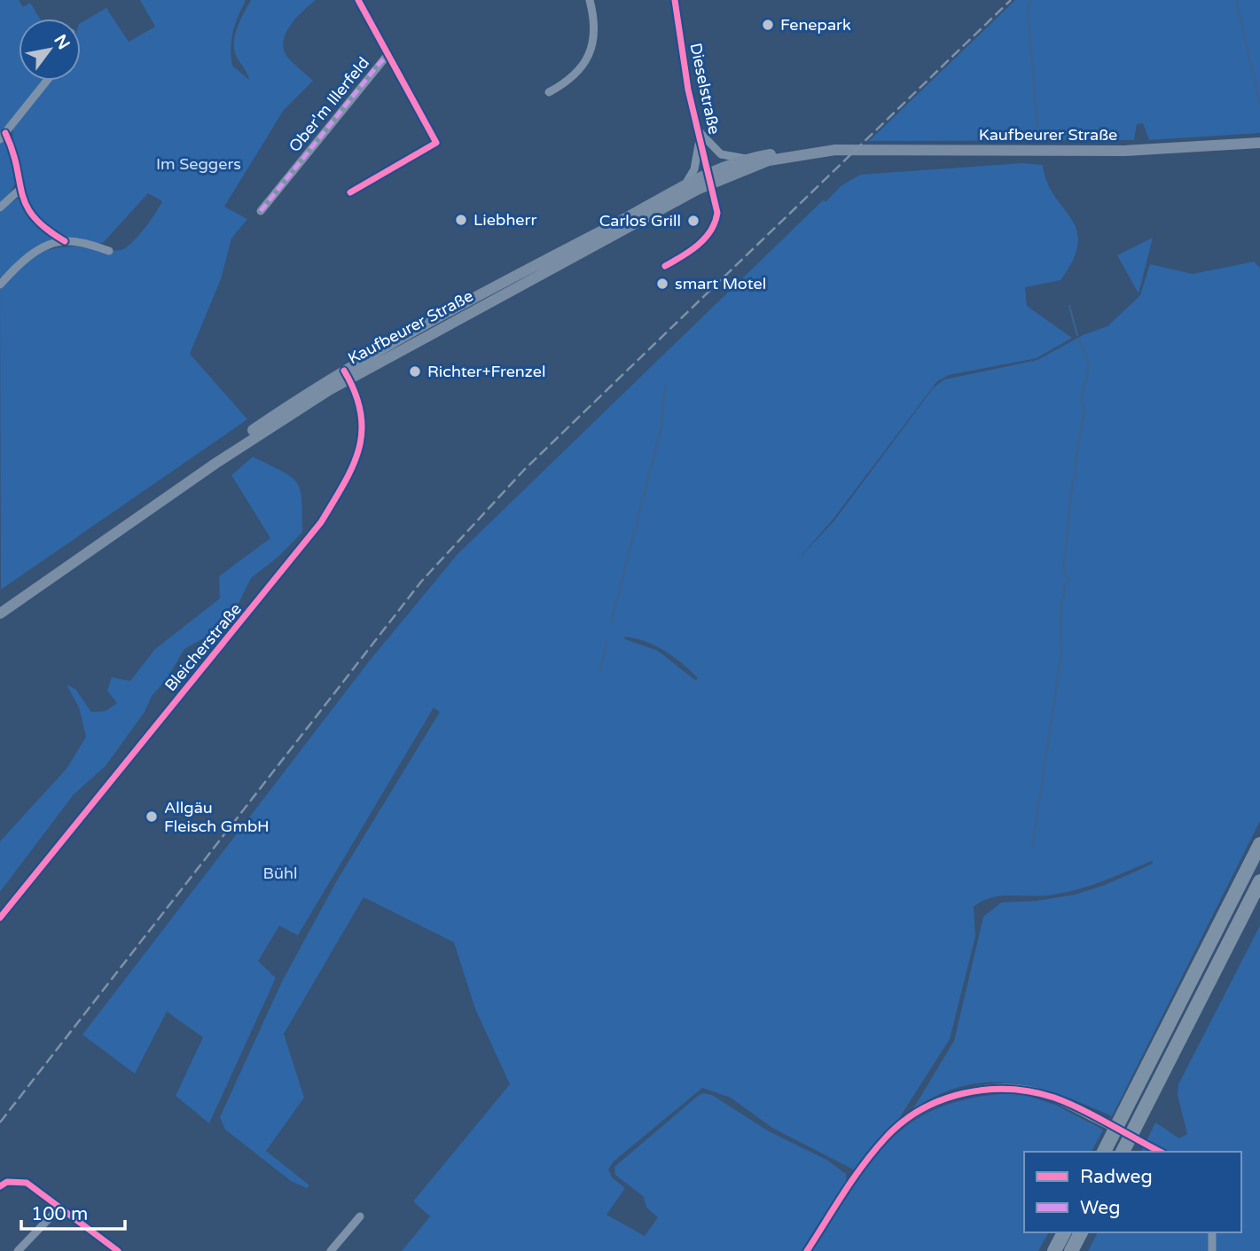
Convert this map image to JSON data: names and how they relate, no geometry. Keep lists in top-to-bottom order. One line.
{"streets":{"main road":["Kaufbeurer Straße"],"street":["Dieselstraße","Ober'm Illerfeld","Bleicherstraße"]},"crossings":[["Dieselstraße","Kaufbeurer Straße"],["Kaufbeurer Straße","Bleicherstraße"]],"parks":["Im Seggers","Bühl"],"places":["Fenepark","Liebherr","Carlos Grill","smart Motel","Richter+Frenzel","Allgäu Fleisch GmbH"],"legend":["Radweg","Weg"],"scale_bar":"100 m","north":"top right"}
